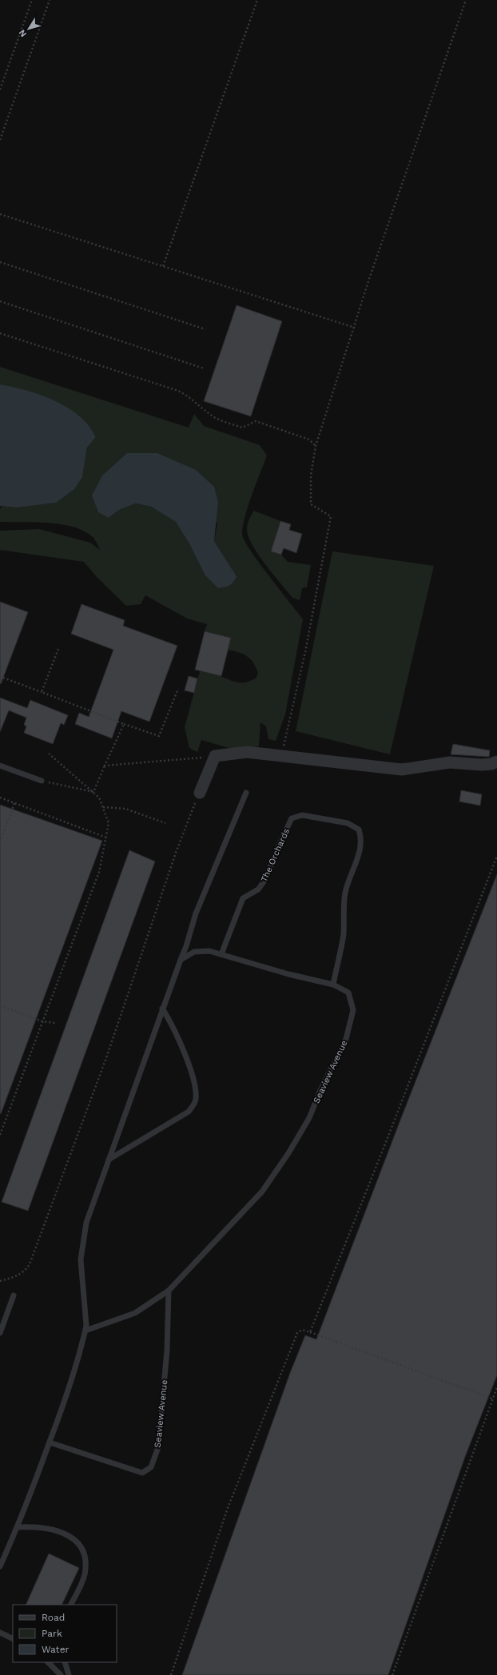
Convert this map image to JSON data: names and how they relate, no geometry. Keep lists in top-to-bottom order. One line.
{"streets":{"lane":["The Orchards","Seaview Avenue"]},"crossings":[["The Orchards","Seaview Avenue"]],"legend":["Road","Park","Water"],"north":"bottom left"}
